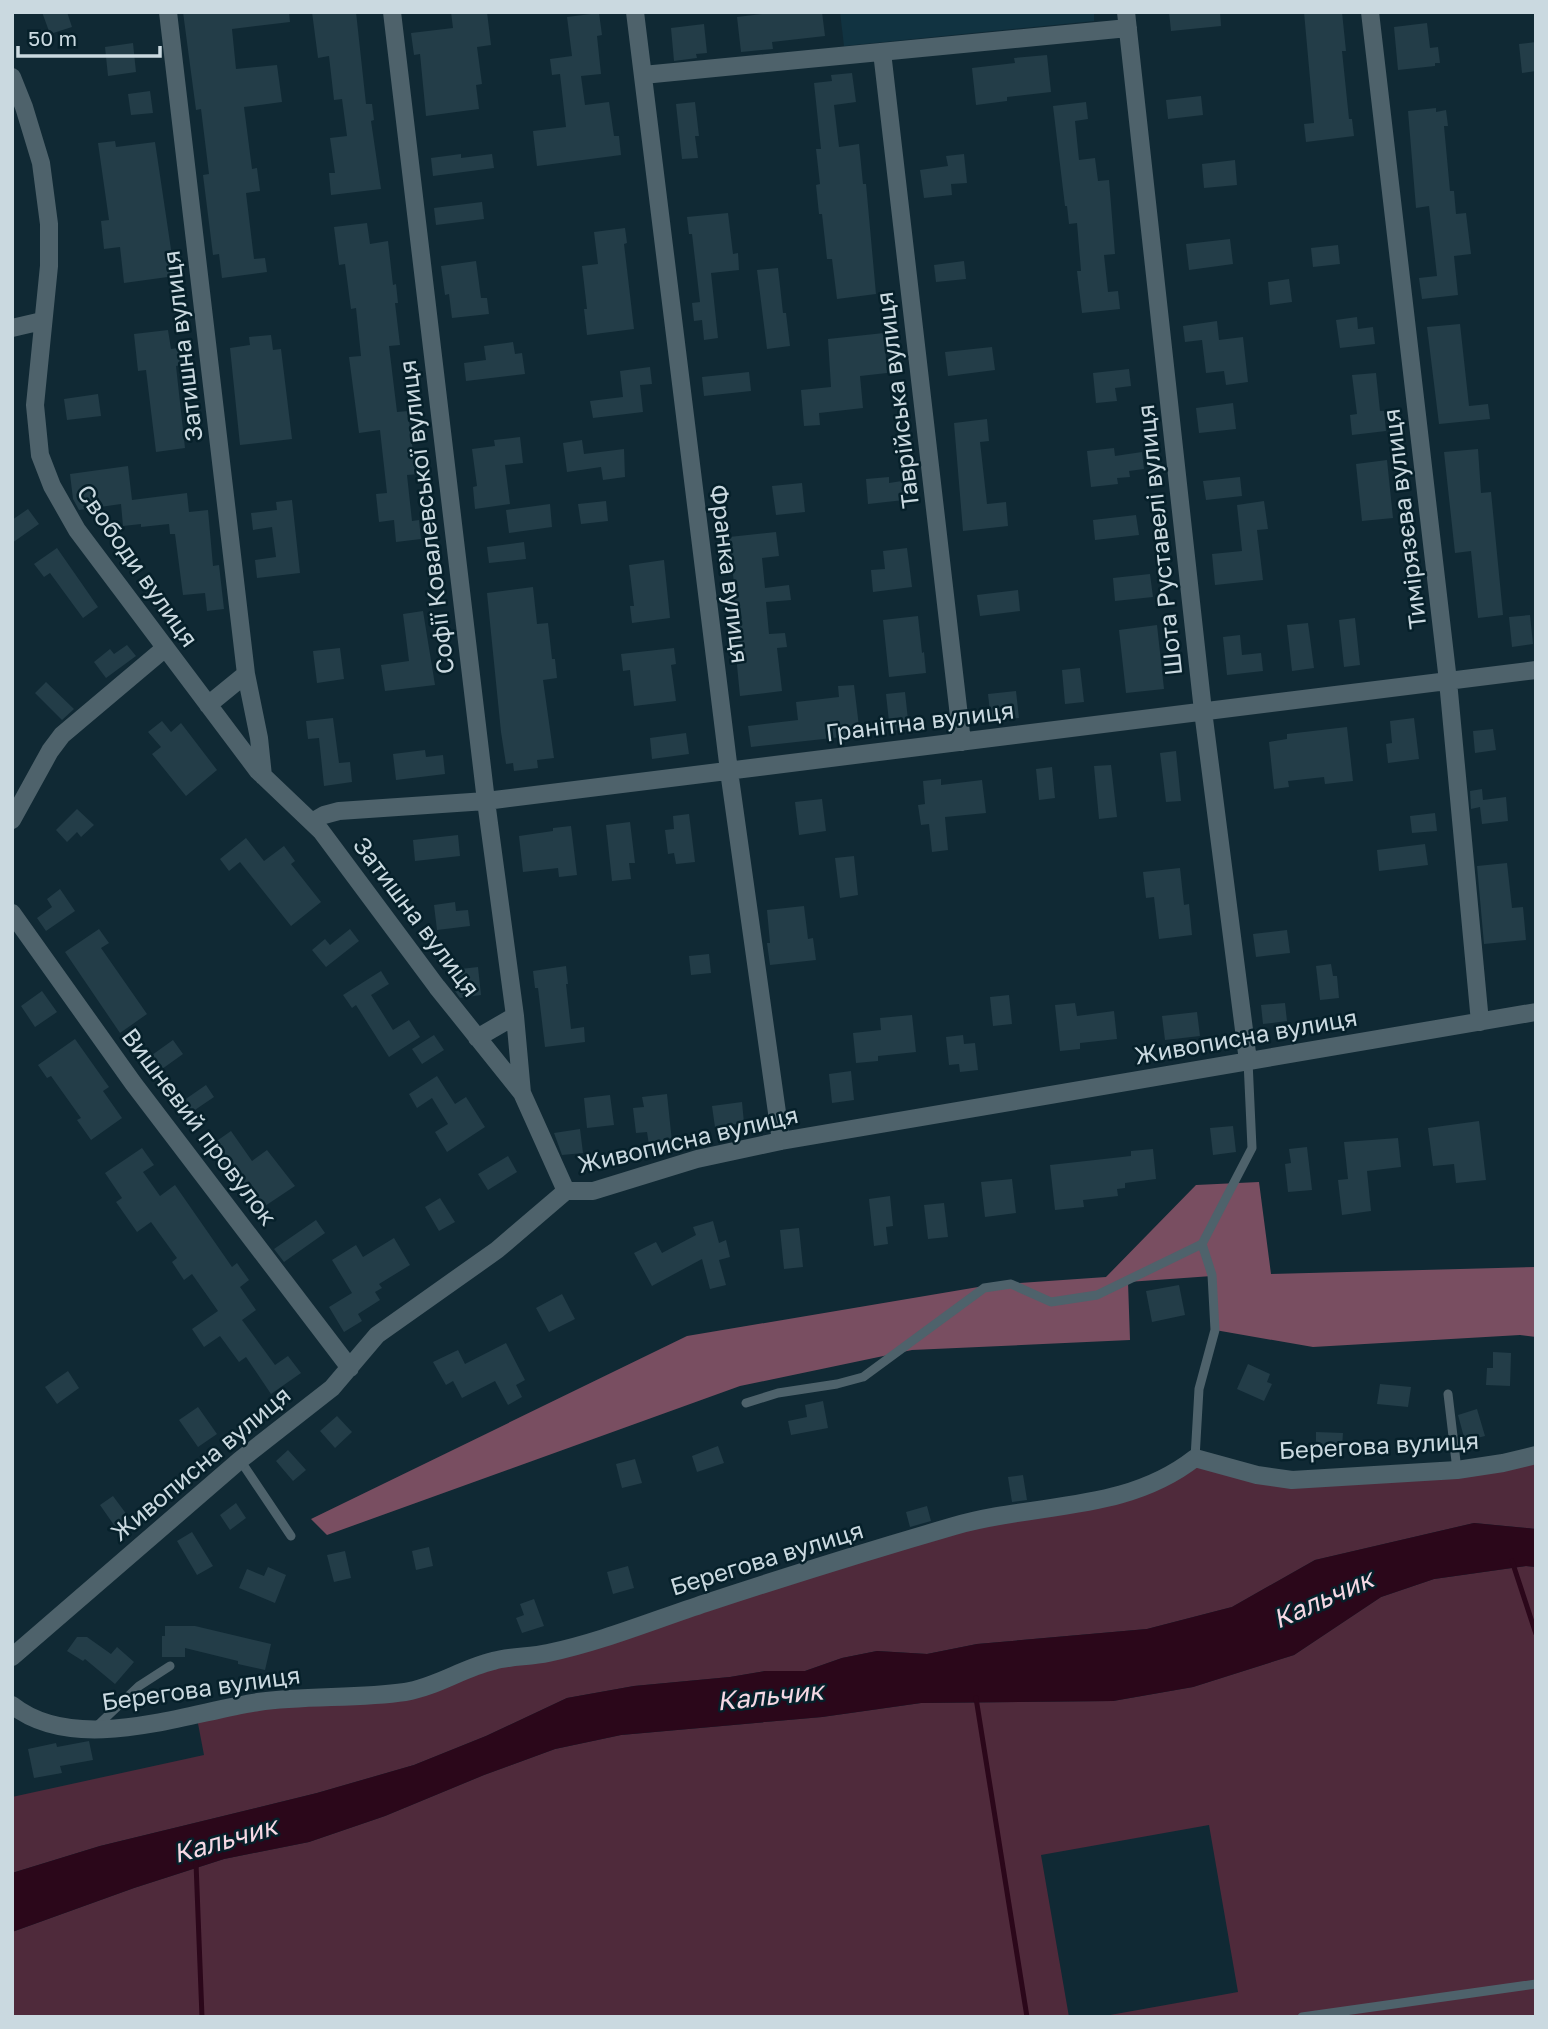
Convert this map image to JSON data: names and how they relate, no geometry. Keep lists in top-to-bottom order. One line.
{"streets":{"street":["Затишна вулиця","Таврійська вулиця","Софії Ковалевської вулиця","Тимірязєва вулиця","Шота Руставелі вулиця","Свободи вулиця","Франка вулиця","Гранітна вулиця","Живописна вулиця","Вишневий провулок","Берегова вулиця"]},"crossings":[["Затишна вулиця","Софії Ковалевської вулиця"],["Затишна вулиця","Свободи вулиця"],["Затишна вулиця","Гранітна вулиця"],["Таврійська вулиця","Гранітна вулиця"],["Софії Ковалевської вулиця","Гранітна вулиця"],["Софії Ковалевської вулиця","Живописна вулиця"],["Тимірязєва вулиця","Гранітна вулиця"],["Тимірязєва вулиця","Живописна вулиця"],["Шота Руставелі вулиця","Гранітна вулиця"],["Шота Руставелі вулиця","Живописна вулиця"],["Франка вулиця","Гранітна вулиця"],["Франка вулиця","Живописна вулиця"],["Живописна вулиця","Вишневий провулок"]],"water":["Кальчик"],"scale_bar":"50 m"}
